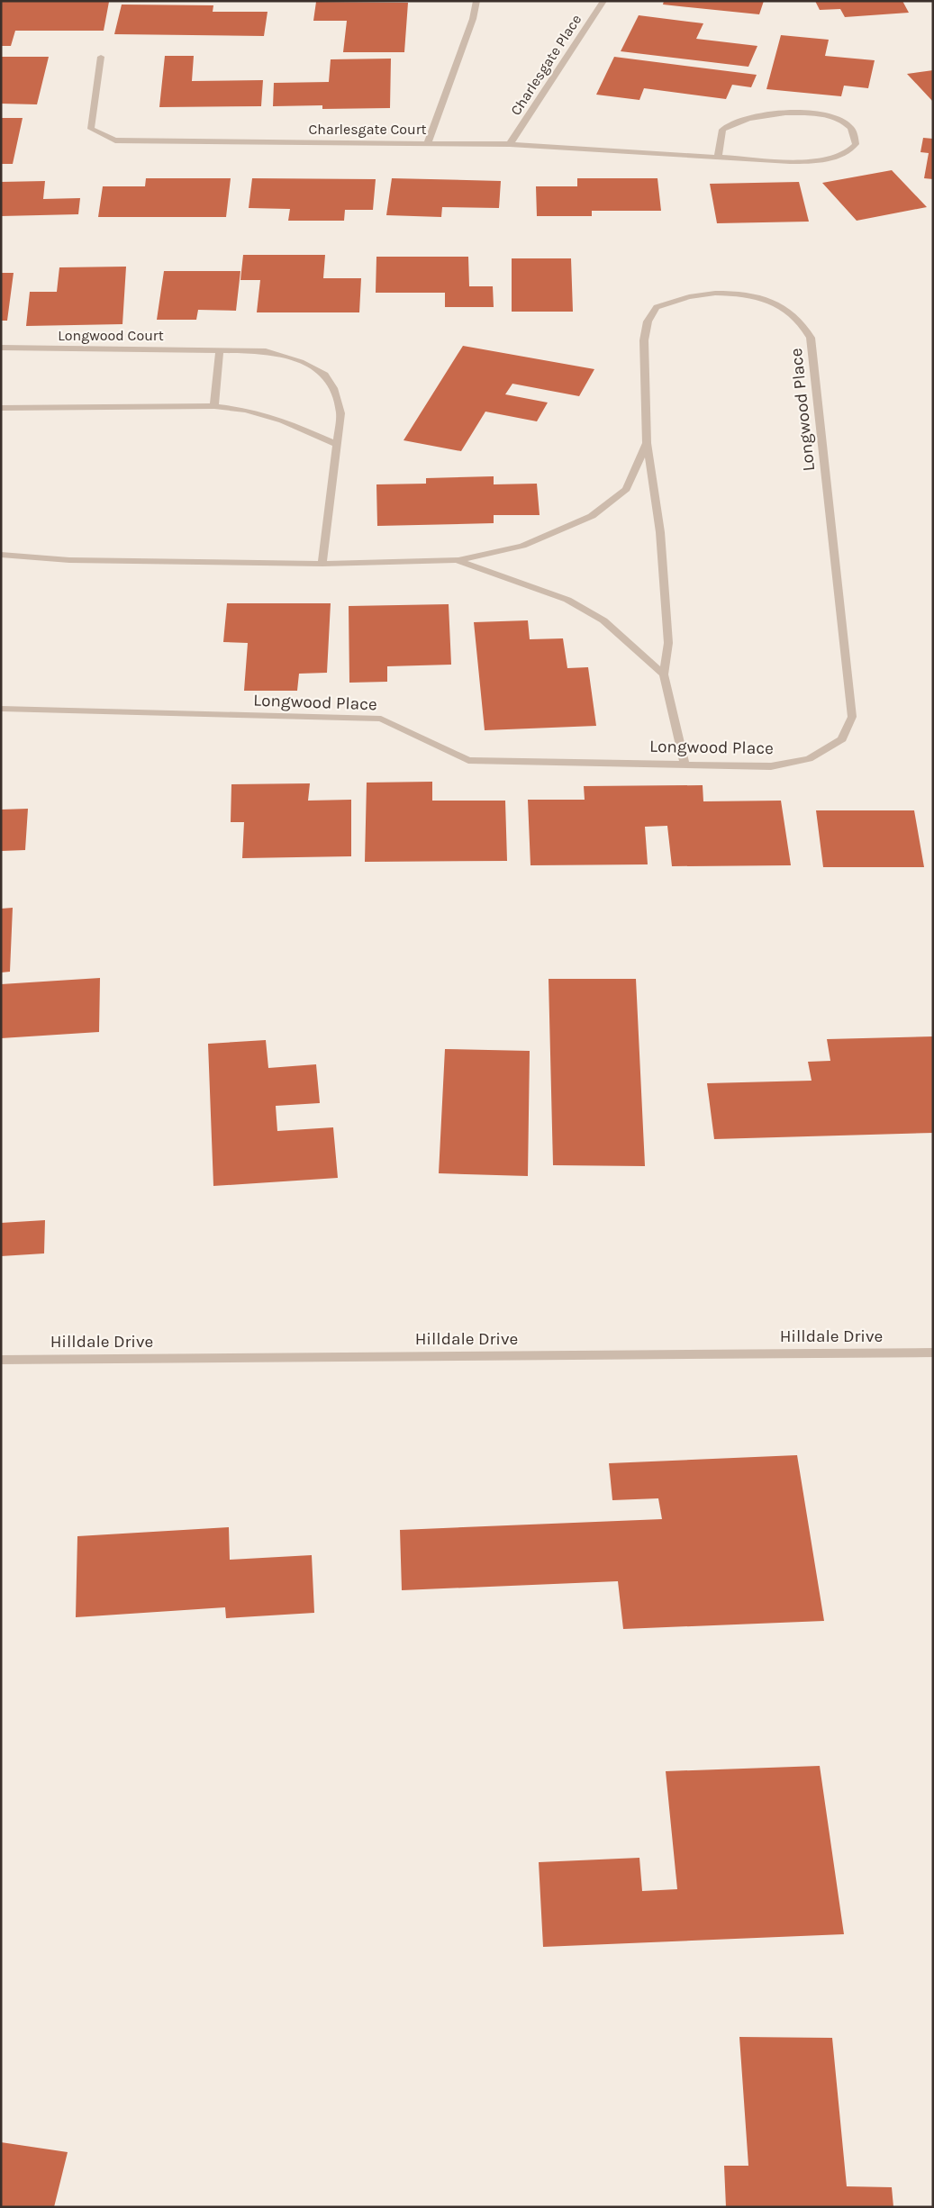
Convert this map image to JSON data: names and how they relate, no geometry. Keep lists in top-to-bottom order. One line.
{"streets":{"street":["Charlesgate Place","Charlesgate Court","Longwood Court","Longwood Place","Hilldale Drive"]},"crossings":[["Charlesgate Place","Charlesgate Court"],["Longwood Court","Longwood Place"]]}
